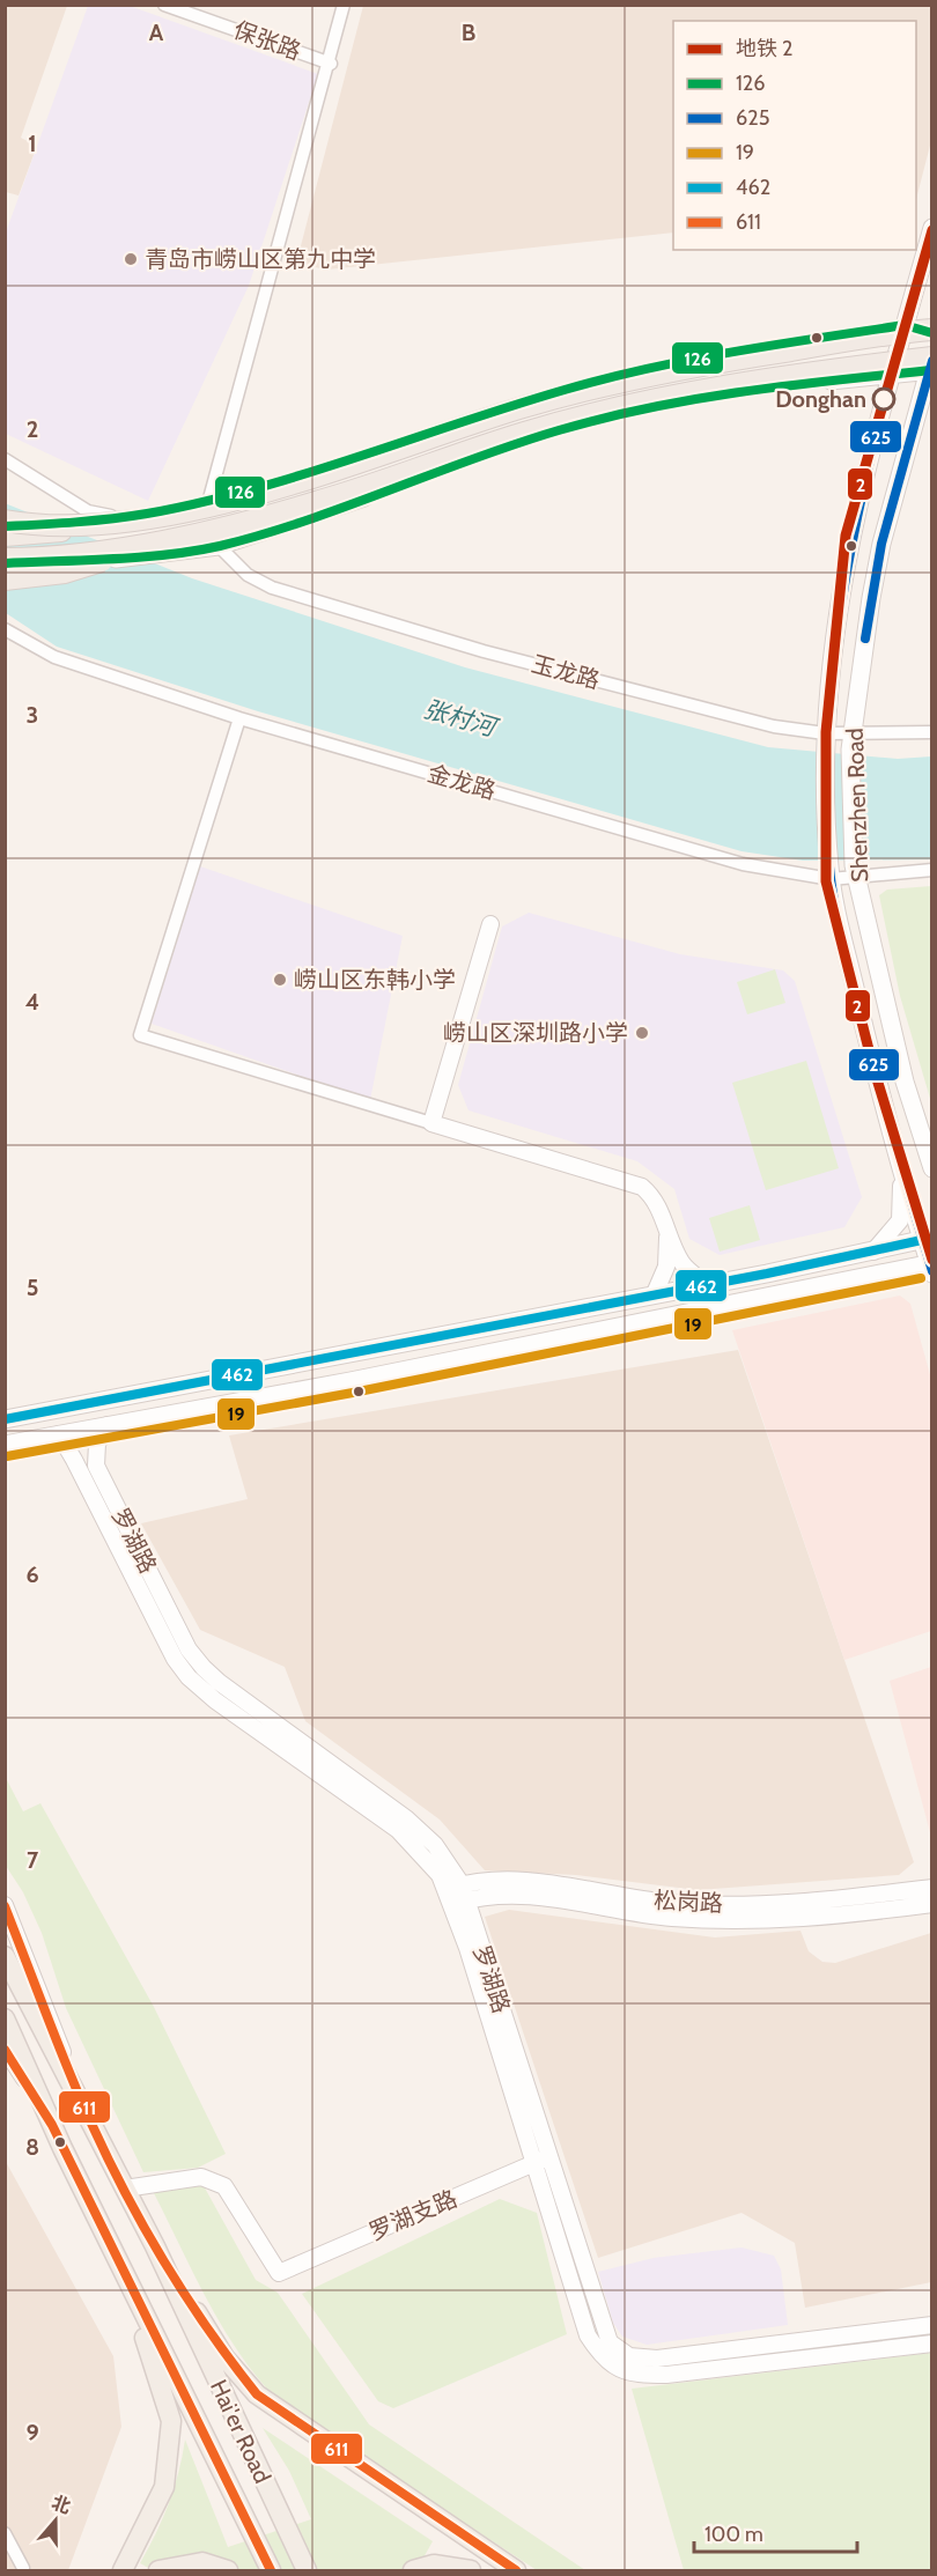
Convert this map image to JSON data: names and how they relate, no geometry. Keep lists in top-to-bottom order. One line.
{"streets":{"main road":["Shenzhen Road","Hai'er Road"],"street":["保张路","玉龙路","金龙路","罗湖路","松岗路","罗湖支路"]},"crossings":[["玉龙路","Shenzhen Road"],["金龙路","Shenzhen Road"],["罗湖路","松岗路"],["罗湖支路","Hai'er Road"]],"water":["张村河"],"places":["青岛市崂山区第九中学","Donghan","崂山区东韩小学","崂山区深圳路小学"],"lines":["metro line 2","transit line 625","transit line 126","transit line 462","transit line 19","transit line 611"],"legend":["地铁 2","126","625","19","462","611"],"scale_bar":"100 m","north":"top","grid":{"columns":["A","B"],"rows":["1","2","3","4","5","6","7","8","9"]}}
